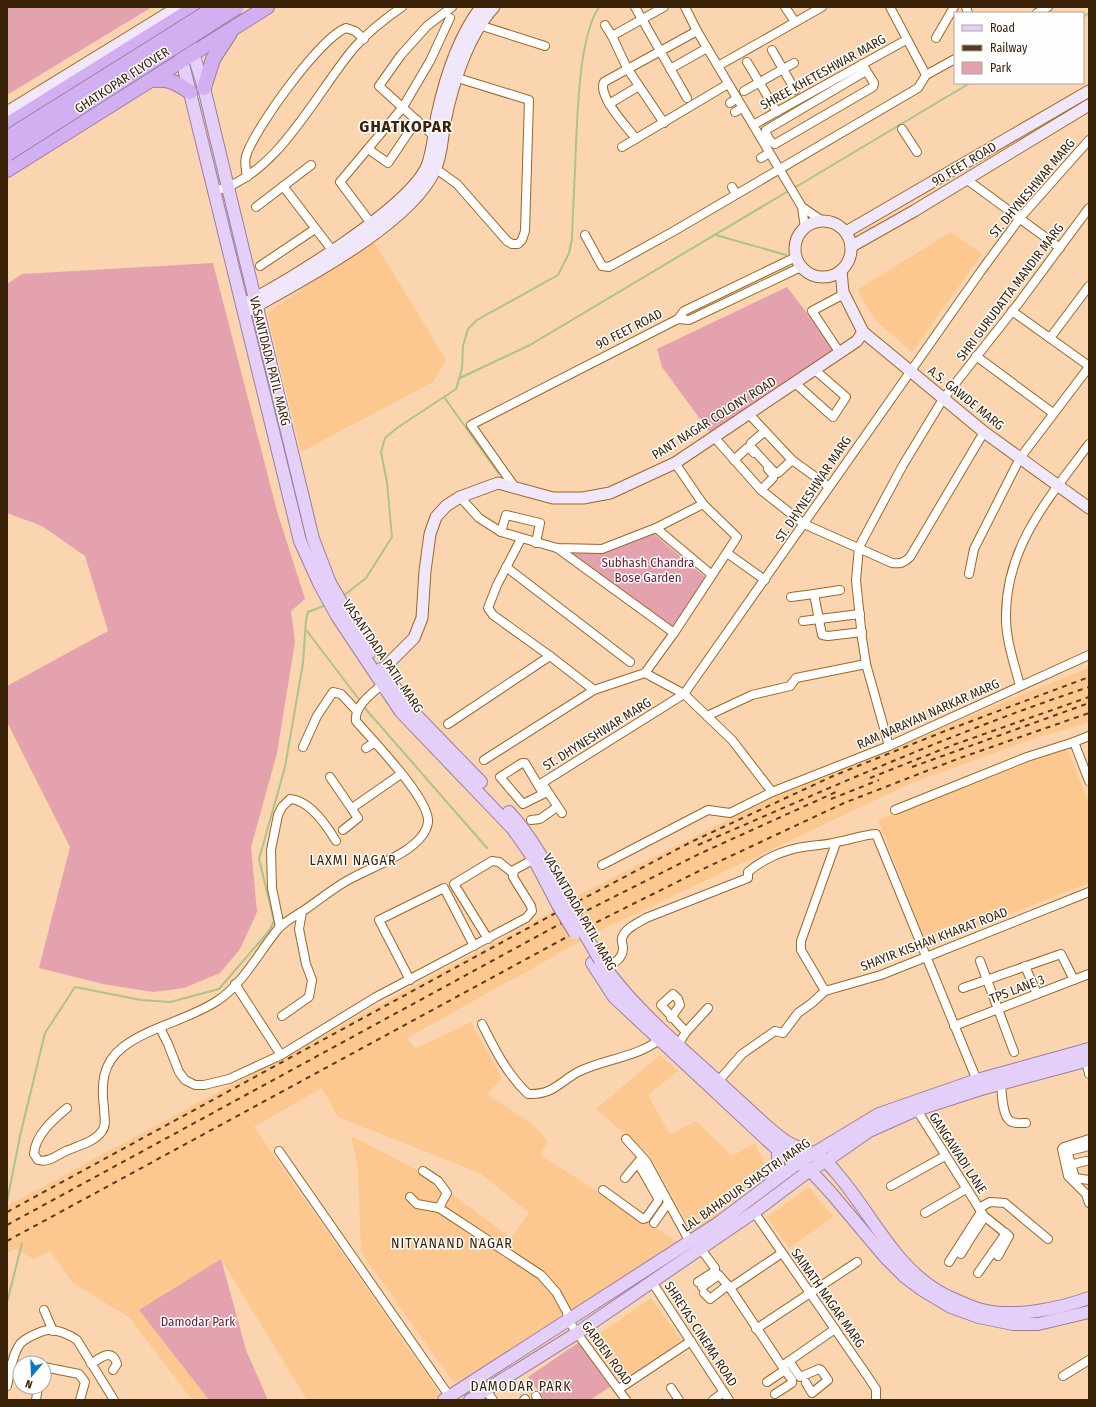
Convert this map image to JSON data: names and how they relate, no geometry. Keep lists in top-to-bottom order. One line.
{"streets":{"highway":["GHATKOPAR FLYOVER"],"main road":["VASANTDADA PATIL MARG","LAL BAHADUR SHASTRI MARG"],"street":["SHREE KHETESHWAR MARG","90 FEET ROAD","ST. DHYNESHWAR MARG","SHRI GURUDATTA MANDIR MARG","A.S. GAWDE MARG","PANT NAGAR COLONY ROAD","RAM NARAYAN NARKAR MARG","SHAYIR KISHAN KHARAT ROAD","TPS LANE 3","GANGAWADI LANE","SAINATH NAGAR MARG","SHREYAS CINEMA ROAD","GARDEN ROAD"]},"crossings":[["90 FEET ROAD","A.S. GAWDE MARG"],["90 FEET ROAD","PANT NAGAR COLONY ROAD"],["ST. DHYNESHWAR MARG","A.S. GAWDE MARG"],["SHRI GURUDATTA MANDIR MARG","A.S. GAWDE MARG"],["SHRI GURUDATTA MANDIR MARG","RAM NARAYAN NARKAR MARG"],["VASANTDADA PATIL MARG","PANT NAGAR COLONY ROAD"],["VASANTDADA PATIL MARG","LAL BAHADUR SHASTRI MARG"],["A.S. GAWDE MARG","PANT NAGAR COLONY ROAD"],["A.S. GAWDE MARG","RAM NARAYAN NARKAR MARG"],["GANGAWADI LANE","LAL BAHADUR SHASTRI MARG"],["LAL BAHADUR SHASTRI MARG","SAINATH NAGAR MARG"],["LAL BAHADUR SHASTRI MARG","SHREYAS CINEMA ROAD"],["LAL BAHADUR SHASTRI MARG","GARDEN ROAD"]],"districts":["GHATKOPAR","LAXMI NAGAR","NITYANAND NAGAR","DAMODAR PARK"],"parks":["Subhash Chandra Bose Garden","Damodar Park"],"legend":["Road","Railway","Park"],"north":"bottom"}
